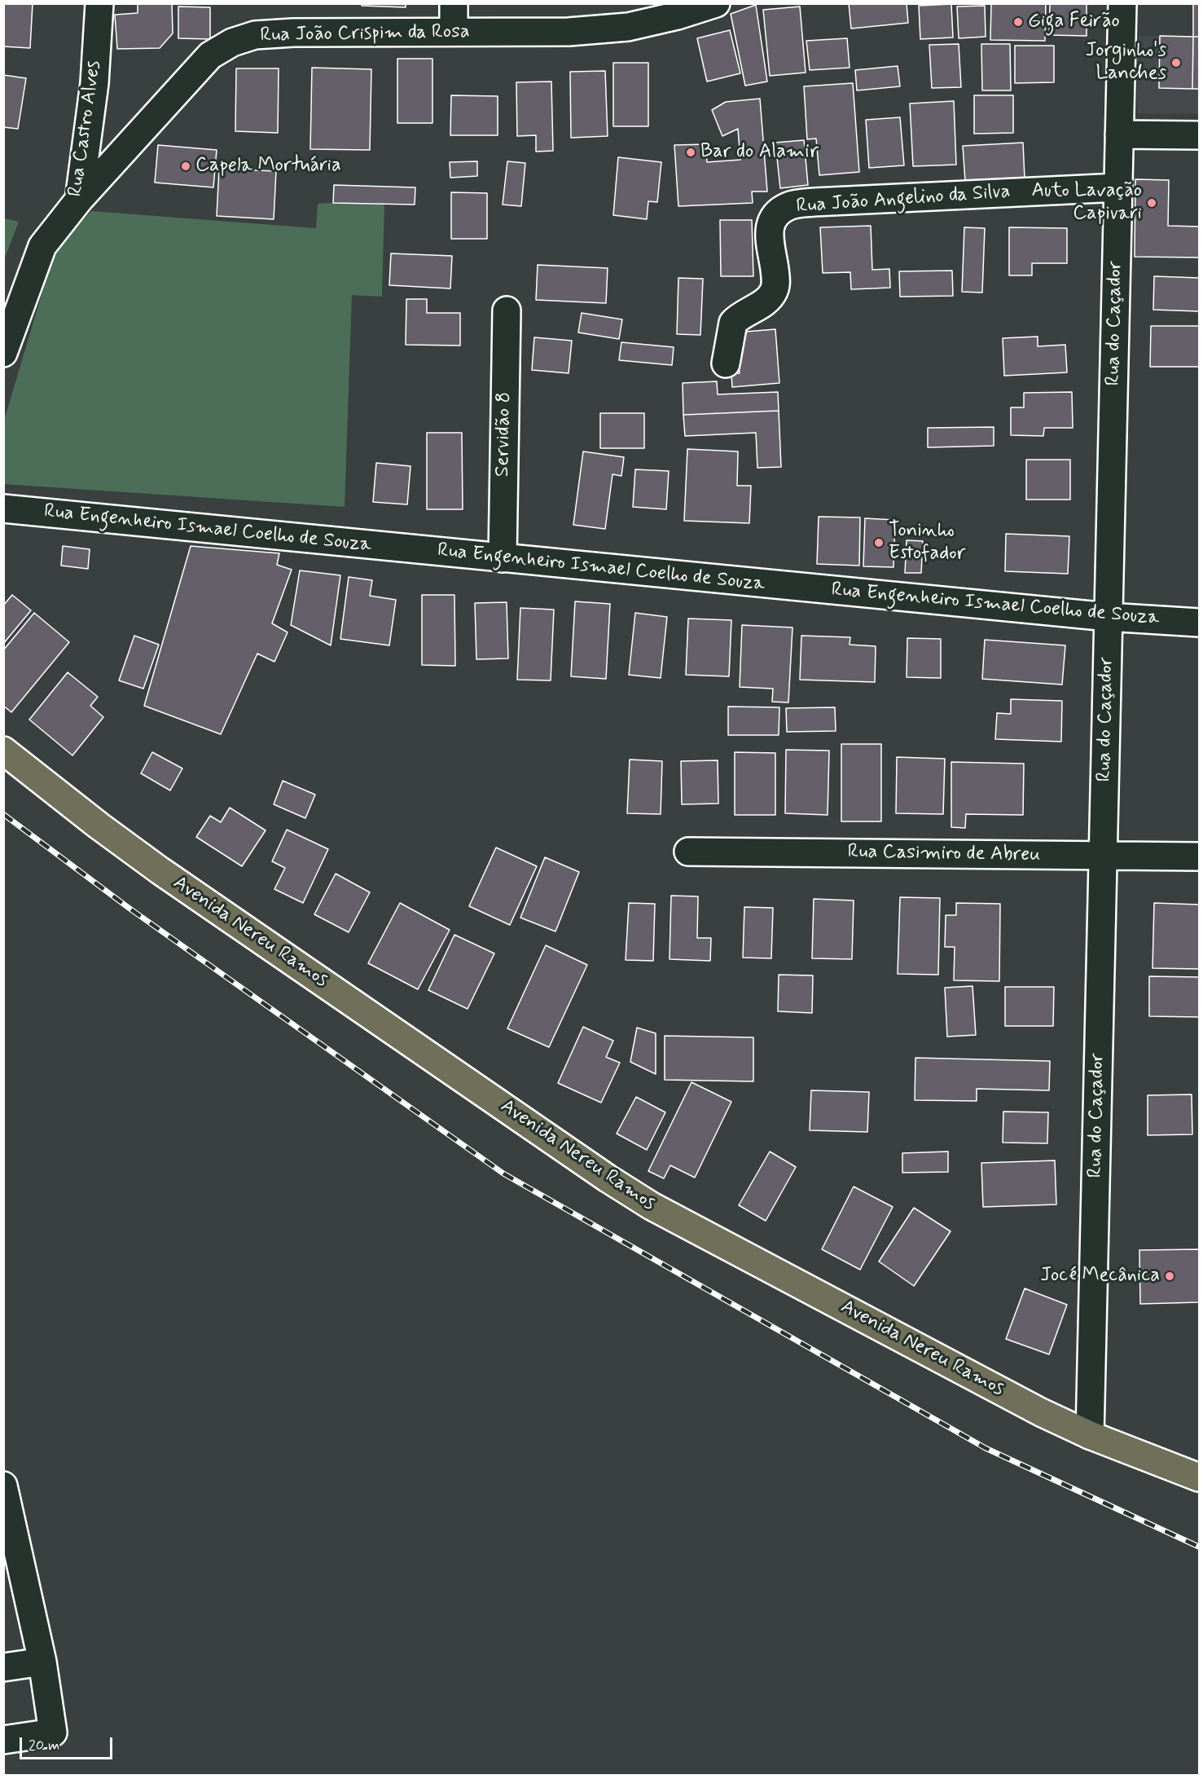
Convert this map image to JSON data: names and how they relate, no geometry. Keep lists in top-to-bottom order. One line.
{"streets":{"main road":["Avenida Nereu Ramos"],"street":["Rua João Crispim da Rosa","Rua Castro Alves","Rua João Angelino da Silva","Rua do Caçador","Servidão 8","Rua Engenheiro Ismael Coelho de Souza","Rua Casimiro de Abreu"]},"crossings":[["Rua João Crispim da Rosa","Rua Castro Alves"],["Rua João Angelino da Silva","Rua do Caçador"],["Rua do Caçador","Rua Engenheiro Ismael Coelho de Souza"],["Rua do Caçador","Rua Casimiro de Abreu"],["Rua do Caçador","Avenida Nereu Ramos"],["Servidão 8","Rua Engenheiro Ismael Coelho de Souza"]],"places":["Giga Feirão","Jorginho's Lanches","Bar do Alamir","Capela Mortuária","Auto Lavação Capivari","Toninho Estofador","Jocé Mecânica"],"scale_bar":"20 m"}
